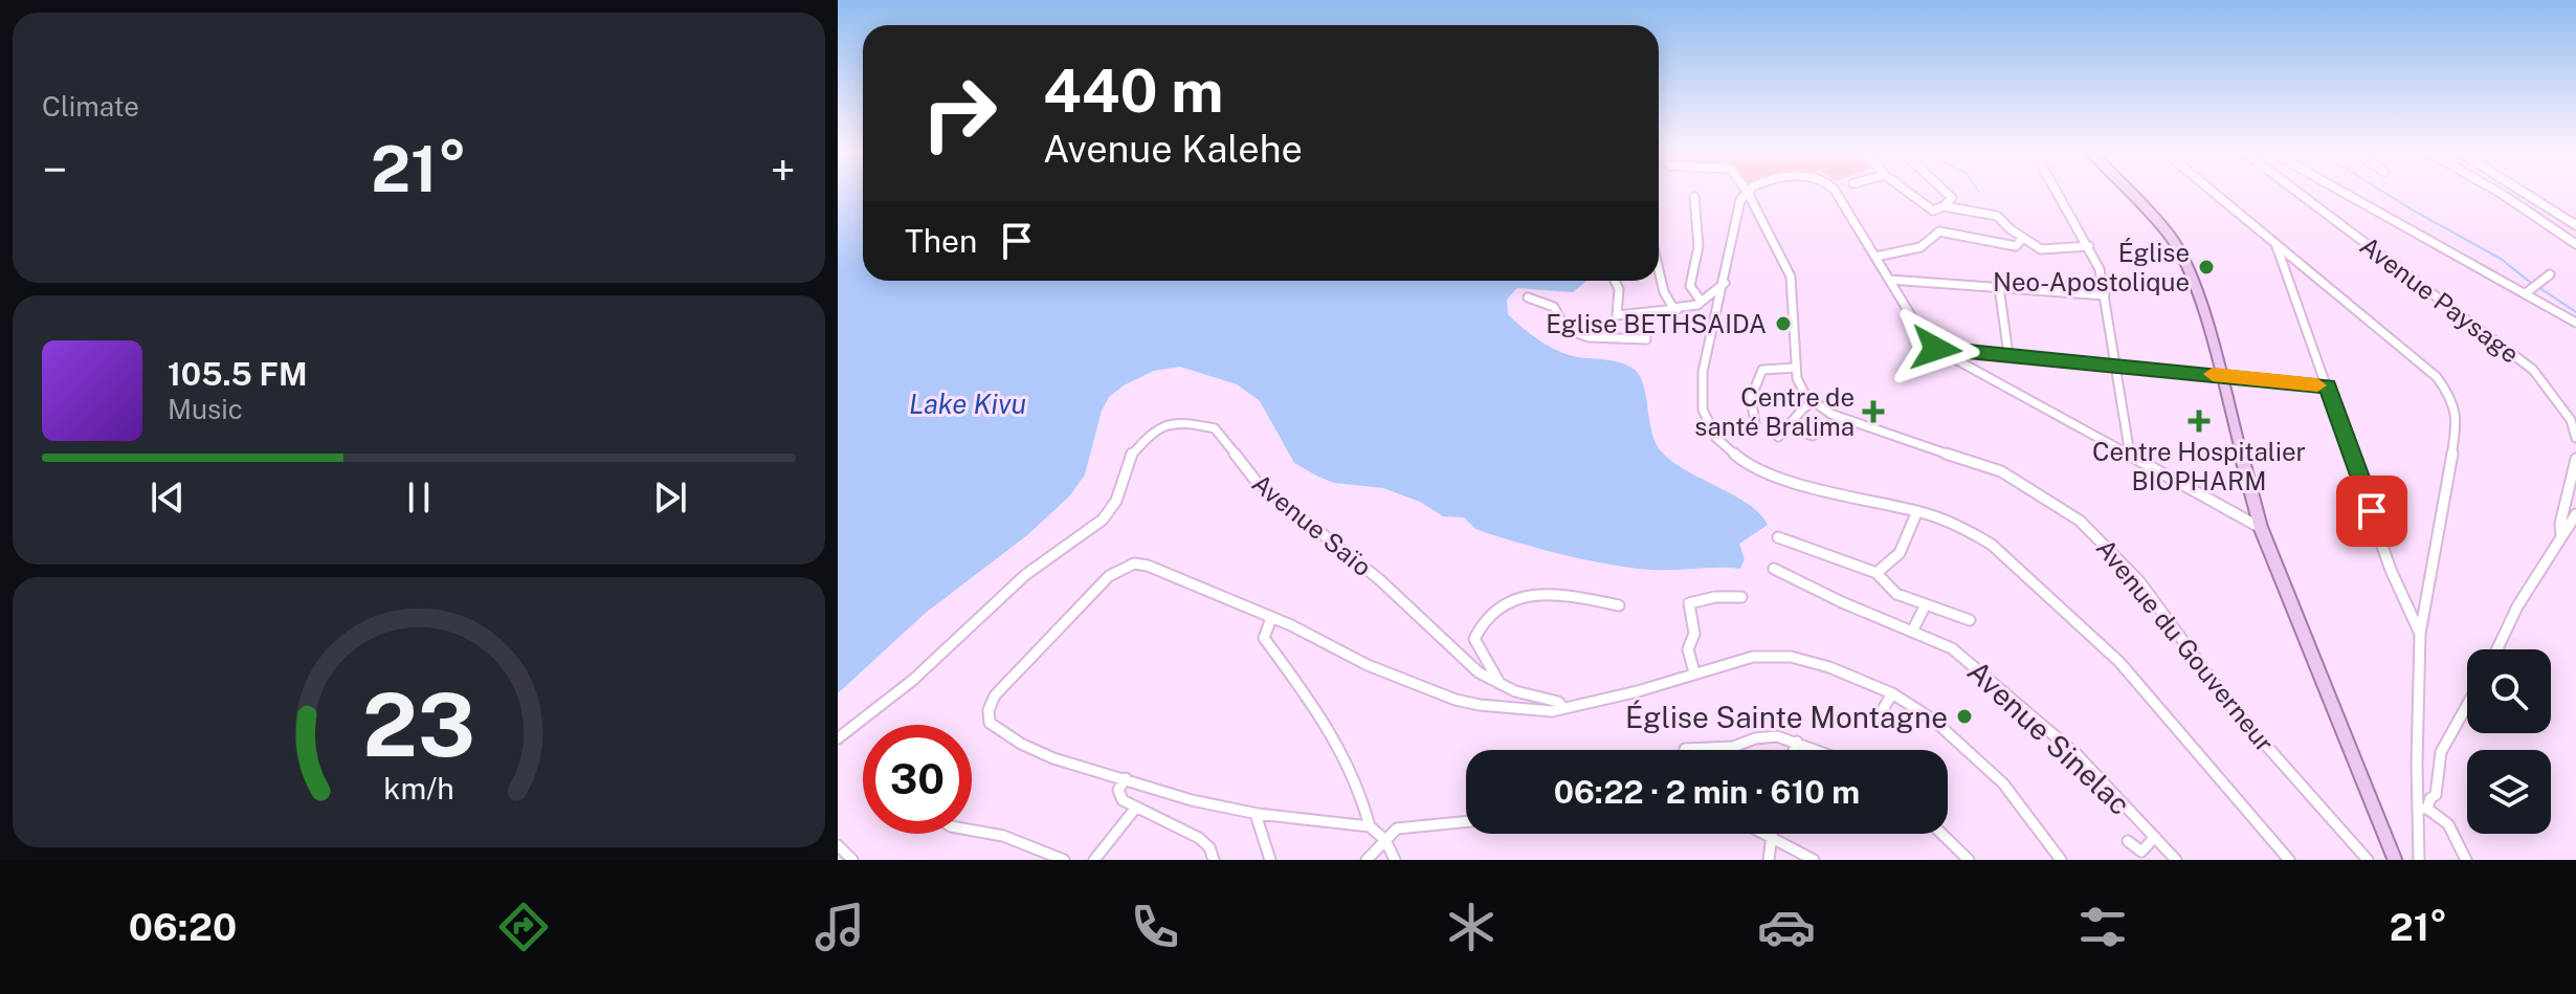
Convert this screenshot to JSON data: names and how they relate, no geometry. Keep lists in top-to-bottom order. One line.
{"streets":{"street":["Avenue Paysage","Avenue Saïo","Avenue du Gouverneur","Avenue Sinelac"]},"water":["Lake Kivu"],"places":{"other":["Église Neo-Apostolique","Eglise BETHSAIDA","Église Sainte Montagne"],"health":["Centre de santé Bralima","Centre Hospitalier BIOPHARM"]},"page":{"tile":"Climate","turn":["440 m","Avenue Kalehe"],"heat":["−","21°","+"],"then":"Then","song":["105.5 FM","Music"],"limit":"30","trip":"06:22 · 2 min · 610 m","tabs":["06:20","21°"],"gauge":["23","km/h"]}}
